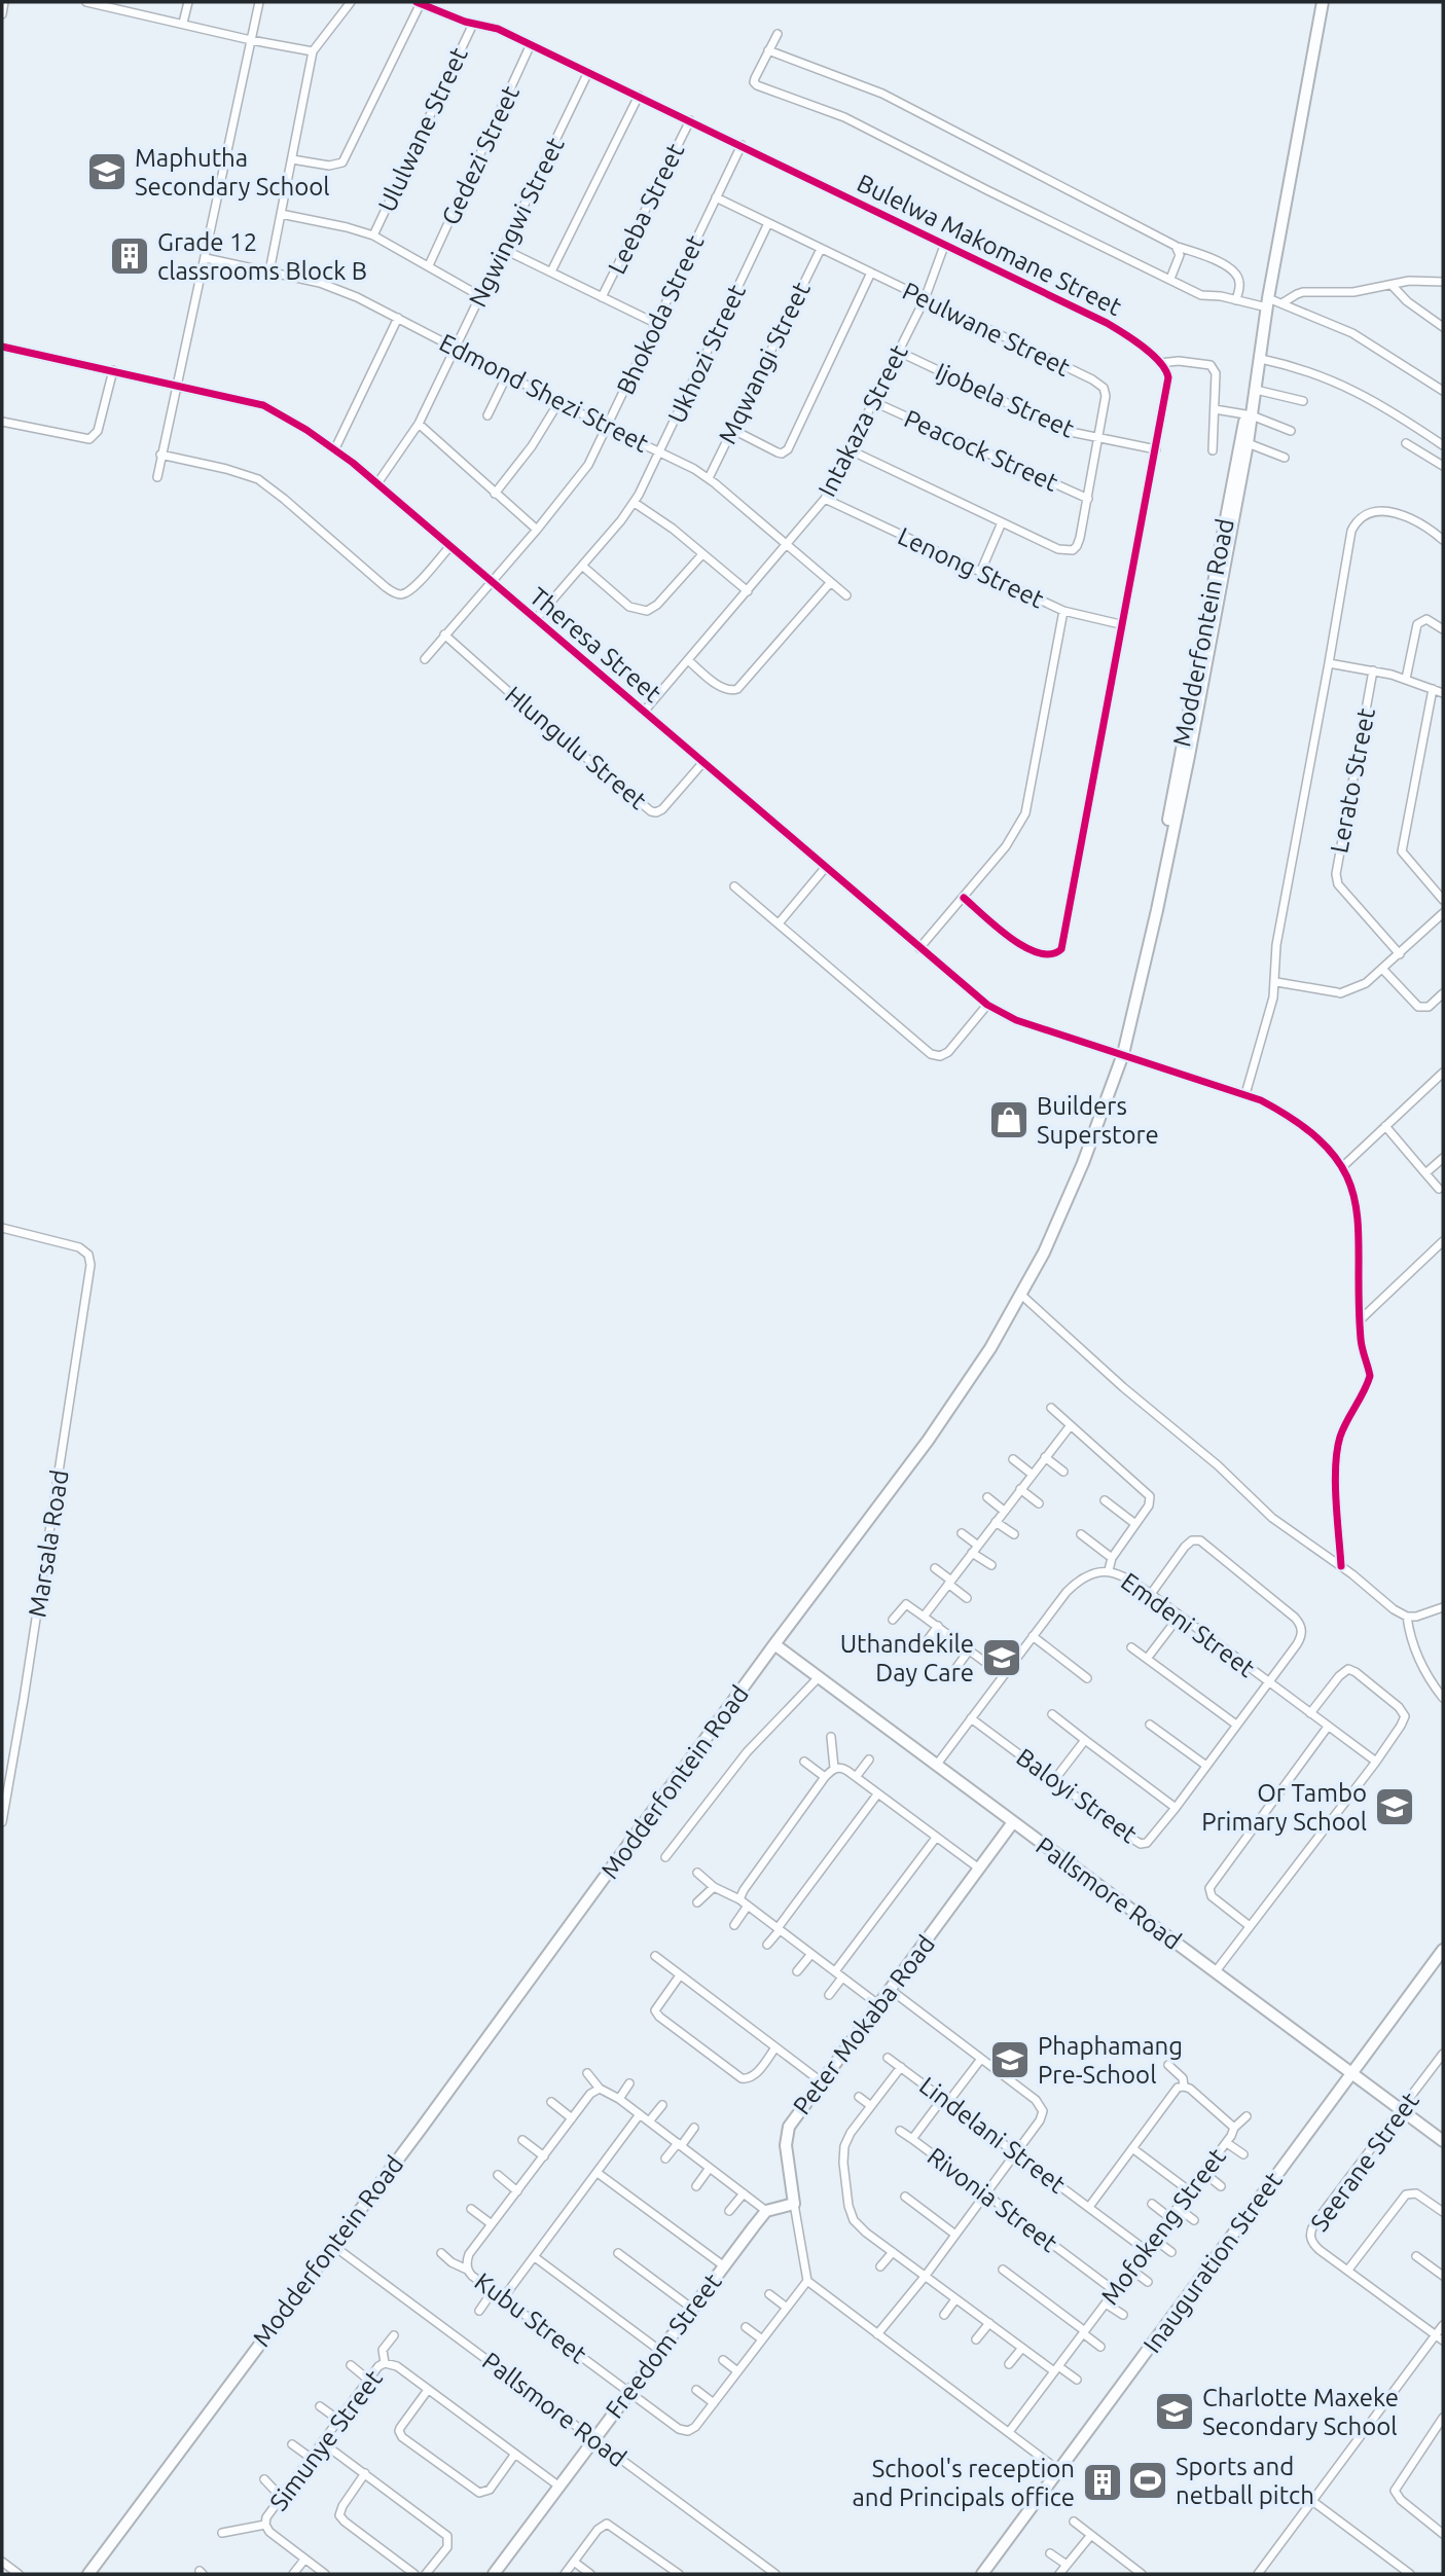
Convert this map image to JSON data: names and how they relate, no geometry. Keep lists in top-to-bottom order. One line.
{"streets":{"main road":["Modderfontein Road","Pallsmore Road","Peter Mokaba Road","Inauguration Street","Freedom Street"],"street":["Ululwane Street","Gedezi Street","Leeba Street","Ngwingwi Street","Bulelwa Makomane Street","Bhokoda Street","Peulwane Street","Ukhozi Street","Mqwangi Street","Edmond Shezi Street","Ijobela Street","Intakaza Street","Peacock Street","Lenong Street","Theresa Street","Hlungulu Street","Lerato Street","Marsala Road","Emdeni Street","Baloyi Street","Lindelani Street","Seerane Street","Rivonia Street","Mofokeng Street","Kubu Street","Simunye Street"]},"crossings":[["Ululwane Street","Bulelwa Makomane Street"],["Gedezi Street","Bulelwa Makomane Street"],["Leeba Street","Bulelwa Makomane Street"],["Ngwingwi Street","Bulelwa Makomane Street"],["Ngwingwi Street","Edmond Shezi Street"],["Ngwingwi Street","Theresa Street"],["Bulelwa Makomane Street","Bhokoda Street"],["Bulelwa Makomane Street","Intakaza Street"],["Bhokoda Street","Peulwane Street"],["Bhokoda Street","Edmond Shezi Street"],["Bhokoda Street","Theresa Street"],["Peulwane Street","Ukhozi Street"],["Peulwane Street","Mqwangi Street"],["Peulwane Street","Ijobela Street"],["Peulwane Street","Intakaza Street"],["Peulwane Street","Peacock Street"],["Ukhozi Street","Edmond Shezi Street"],["Ukhozi Street","Theresa Street"],["Mqwangi Street","Edmond Shezi Street"],["Edmond Shezi Street","Intakaza Street"],["Ijobela Street","Intakaza Street"],["Intakaza Street","Peacock Street"],["Intakaza Street","Lenong Street"],["Intakaza Street","Theresa Street"],["Modderfontein Road","Theresa Street"],["Modderfontein Road","Pallsmore Road"],["Theresa Street","Hlungulu Street"],["Emdeni Street","Baloyi Street"],["Emdeni Street","Pallsmore Road"],["Pallsmore Road","Peter Mokaba Road"],["Pallsmore Road","Seerane Street"],["Pallsmore Road","Inauguration Street"],["Pallsmore Road","Freedom Street"],["Peter Mokaba Road","Kubu Street"],["Lindelani Street","Rivonia Street"],["Lindelani Street","Mofokeng Street"],["Rivonia Street","Mofokeng Street"],["Kubu Street","Freedom Street"],["Freedom Street","Simunye Street"]],"places":{"school or university":["Maphutha Secondary School","Uthandekile Day Care","Or Tambo Primary School","Phaphamang Pre-School","Charlotte Maxeke Secondary School"],"building":["Grade 12 classrooms Block B","School's reception and Principals office"],"shop":["Builders Superstore"],"sports":["Sports and netball pitch"]}}
